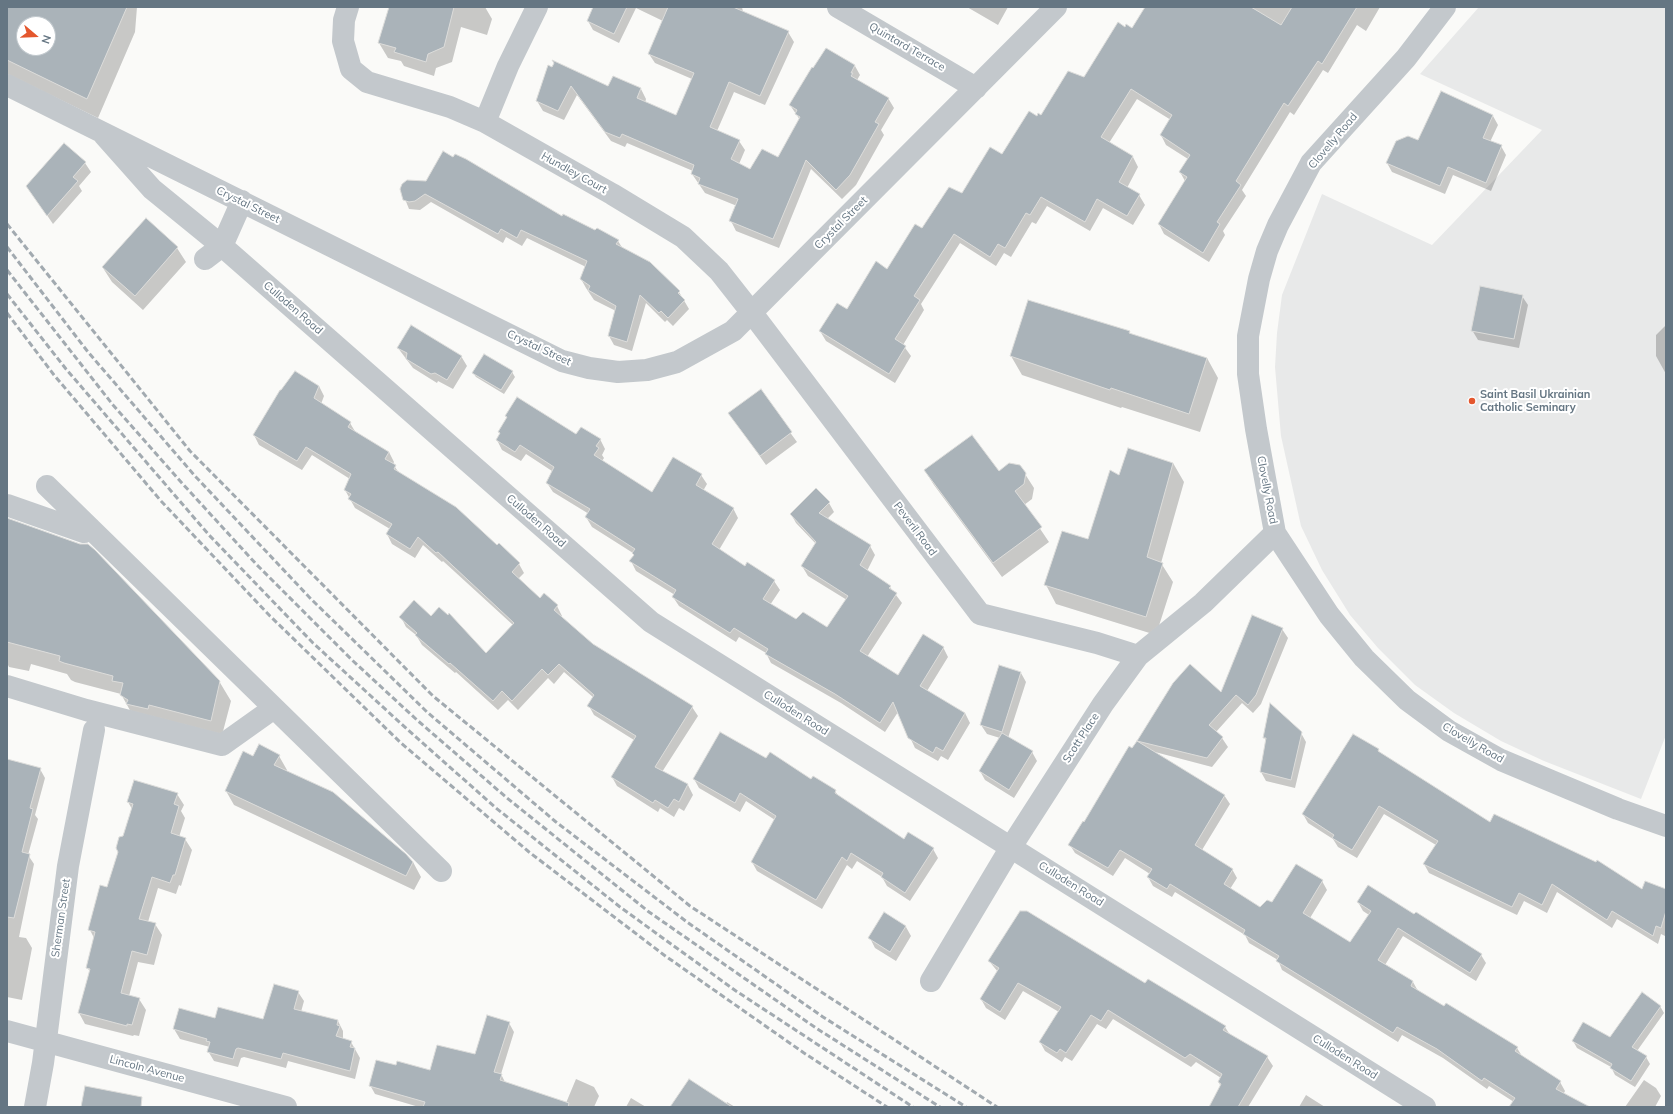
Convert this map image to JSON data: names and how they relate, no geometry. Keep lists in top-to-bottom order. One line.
{"streets":{"street":["Quintard Terrace","Clovelly Road","Hundley Court","Crystal Street","Culloden Road","Peveril Road","Scott Place","Sherman Street","Lincoln Avenue"]},"crossings":[["Quintard Terrace","Crystal Street"],["Clovelly Road","Scott Place"],["Hundley Court","Crystal Street"],["Hundley Court","Peveril Road"],["Crystal Street","Culloden Road"],["Crystal Street","Peveril Road"],["Culloden Road","Scott Place"],["Peveril Road","Scott Place"],["Sherman Street","Lincoln Avenue"]],"places":["Saint Basil Ukrainian Catholic Seminary"],"north":"right"}
